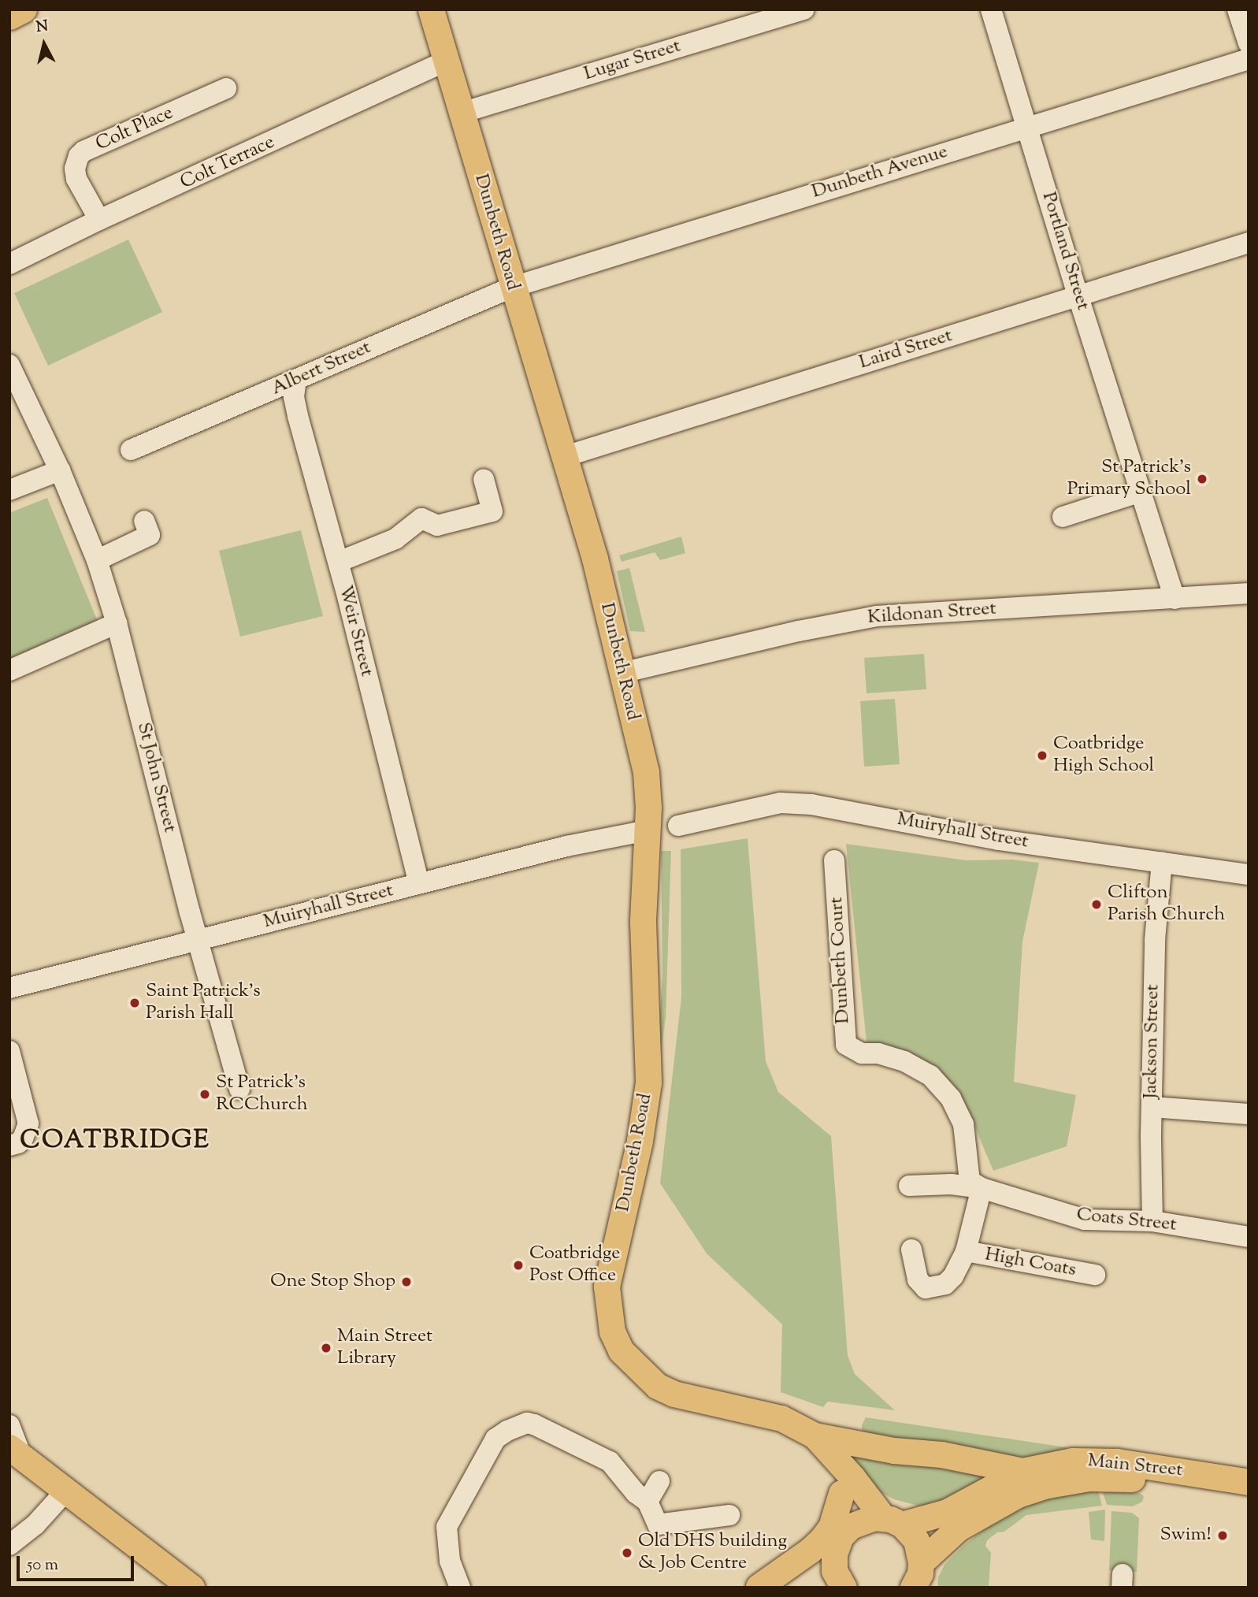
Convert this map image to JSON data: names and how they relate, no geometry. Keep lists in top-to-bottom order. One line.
{"streets":{"main road":["Dunbeth Road","Main Street"],"street":["Lugar Street","Colt Place","Colt Terrace","Dunbeth Avenue","Portland Street","Laird Street","Albert Street","Kildonan Street","Weir Street","St John Street","Muiryhall Street","Dunbeth Court","Jackson Street","Coats Street","High Coats"]},"crossings":[["Lugar Street","Dunbeth Road"],["Colt Place","Colt Terrace"],["Colt Terrace","Dunbeth Road"],["Dunbeth Avenue","Dunbeth Road"],["Dunbeth Avenue","Portland Street"],["Dunbeth Avenue","Albert Street"],["Dunbeth Road","Laird Street"],["Dunbeth Road","Albert Street"],["Dunbeth Road","Kildonan Street"],["Dunbeth Road","Muiryhall Street"],["Portland Street","Laird Street"],["Portland Street","Kildonan Street"],["Albert Street","Weir Street"],["Weir Street","Muiryhall Street"],["St John Street","Muiryhall Street"],["Muiryhall Street","Jackson Street"],["Dunbeth Court","Coats Street"],["Dunbeth Court","High Coats"],["Jackson Street","Coats Street"],["Coats Street","High Coats"]],"districts":["COATBRIDGE"],"places":["St Patrick's Primary School","Coatbridge High School","Clifton Parish Church","Saint Patrick's Parish Hall","St Patrick's RCChurch","Coatbridge Post Office","One Stop Shop","Main Street Library","Swim!","Old DHS building & Job Centre"],"scale_bar":"50 m","north":"top"}
